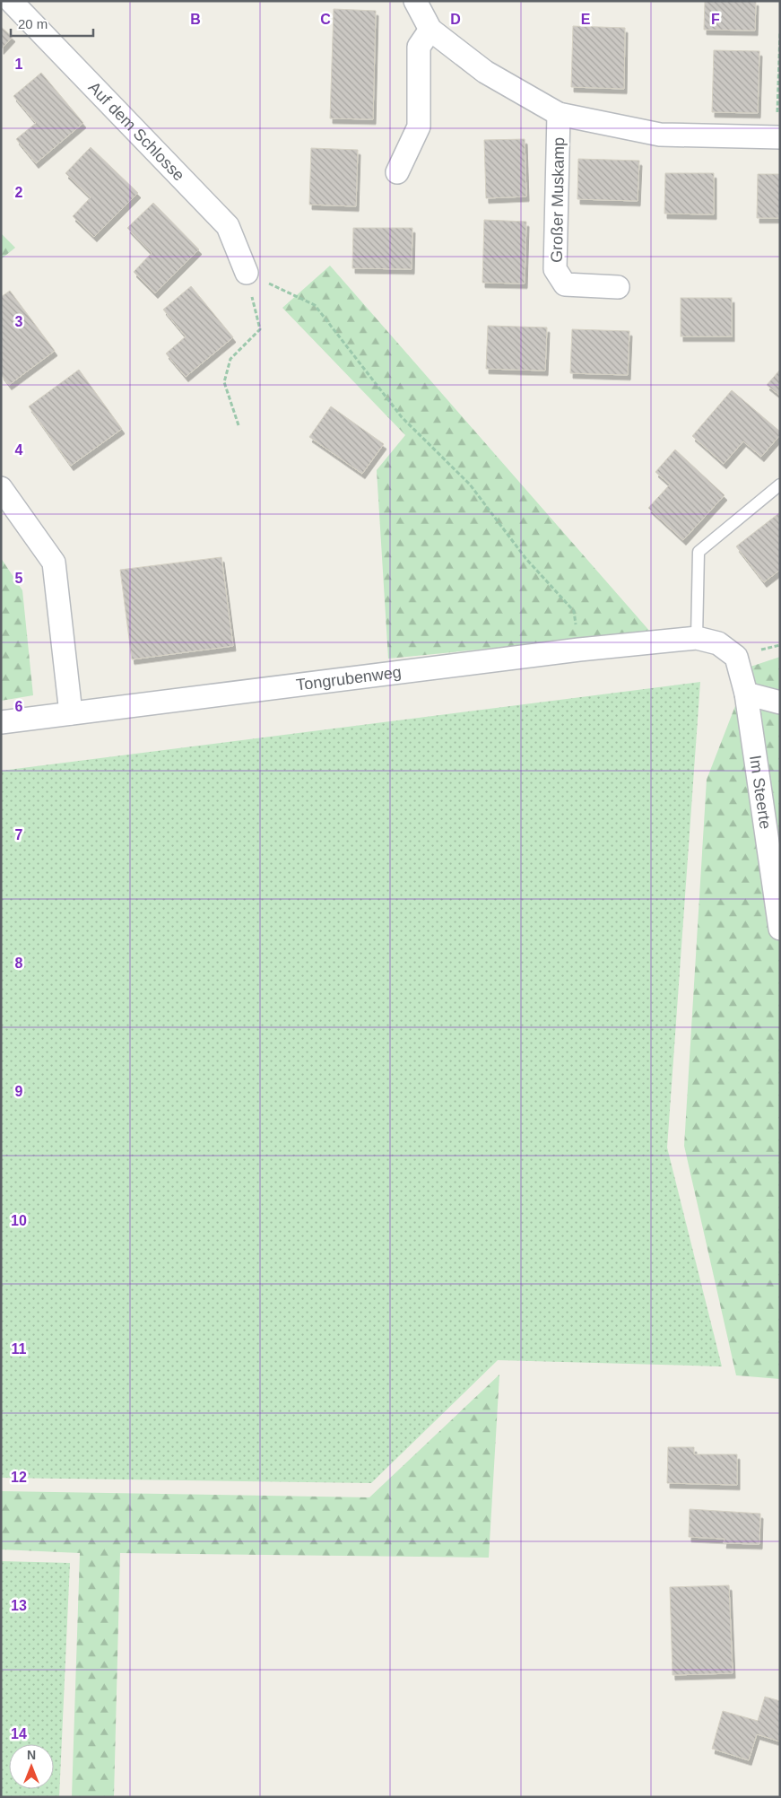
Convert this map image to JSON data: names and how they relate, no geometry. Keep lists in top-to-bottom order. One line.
{"streets":{"street":["Auf dem Schlosse","Großer Muskamp","Tongrubenweg","Im Steerte"]},"crossings":[["Tongrubenweg","Im Steerte"]],"scale_bar":"20 m","north":"top","grid":{"columns":["B","C","D","E","F"],"rows":["1","2","3","4","5","6","7","8","9","10","11","12","13","14"]}}
